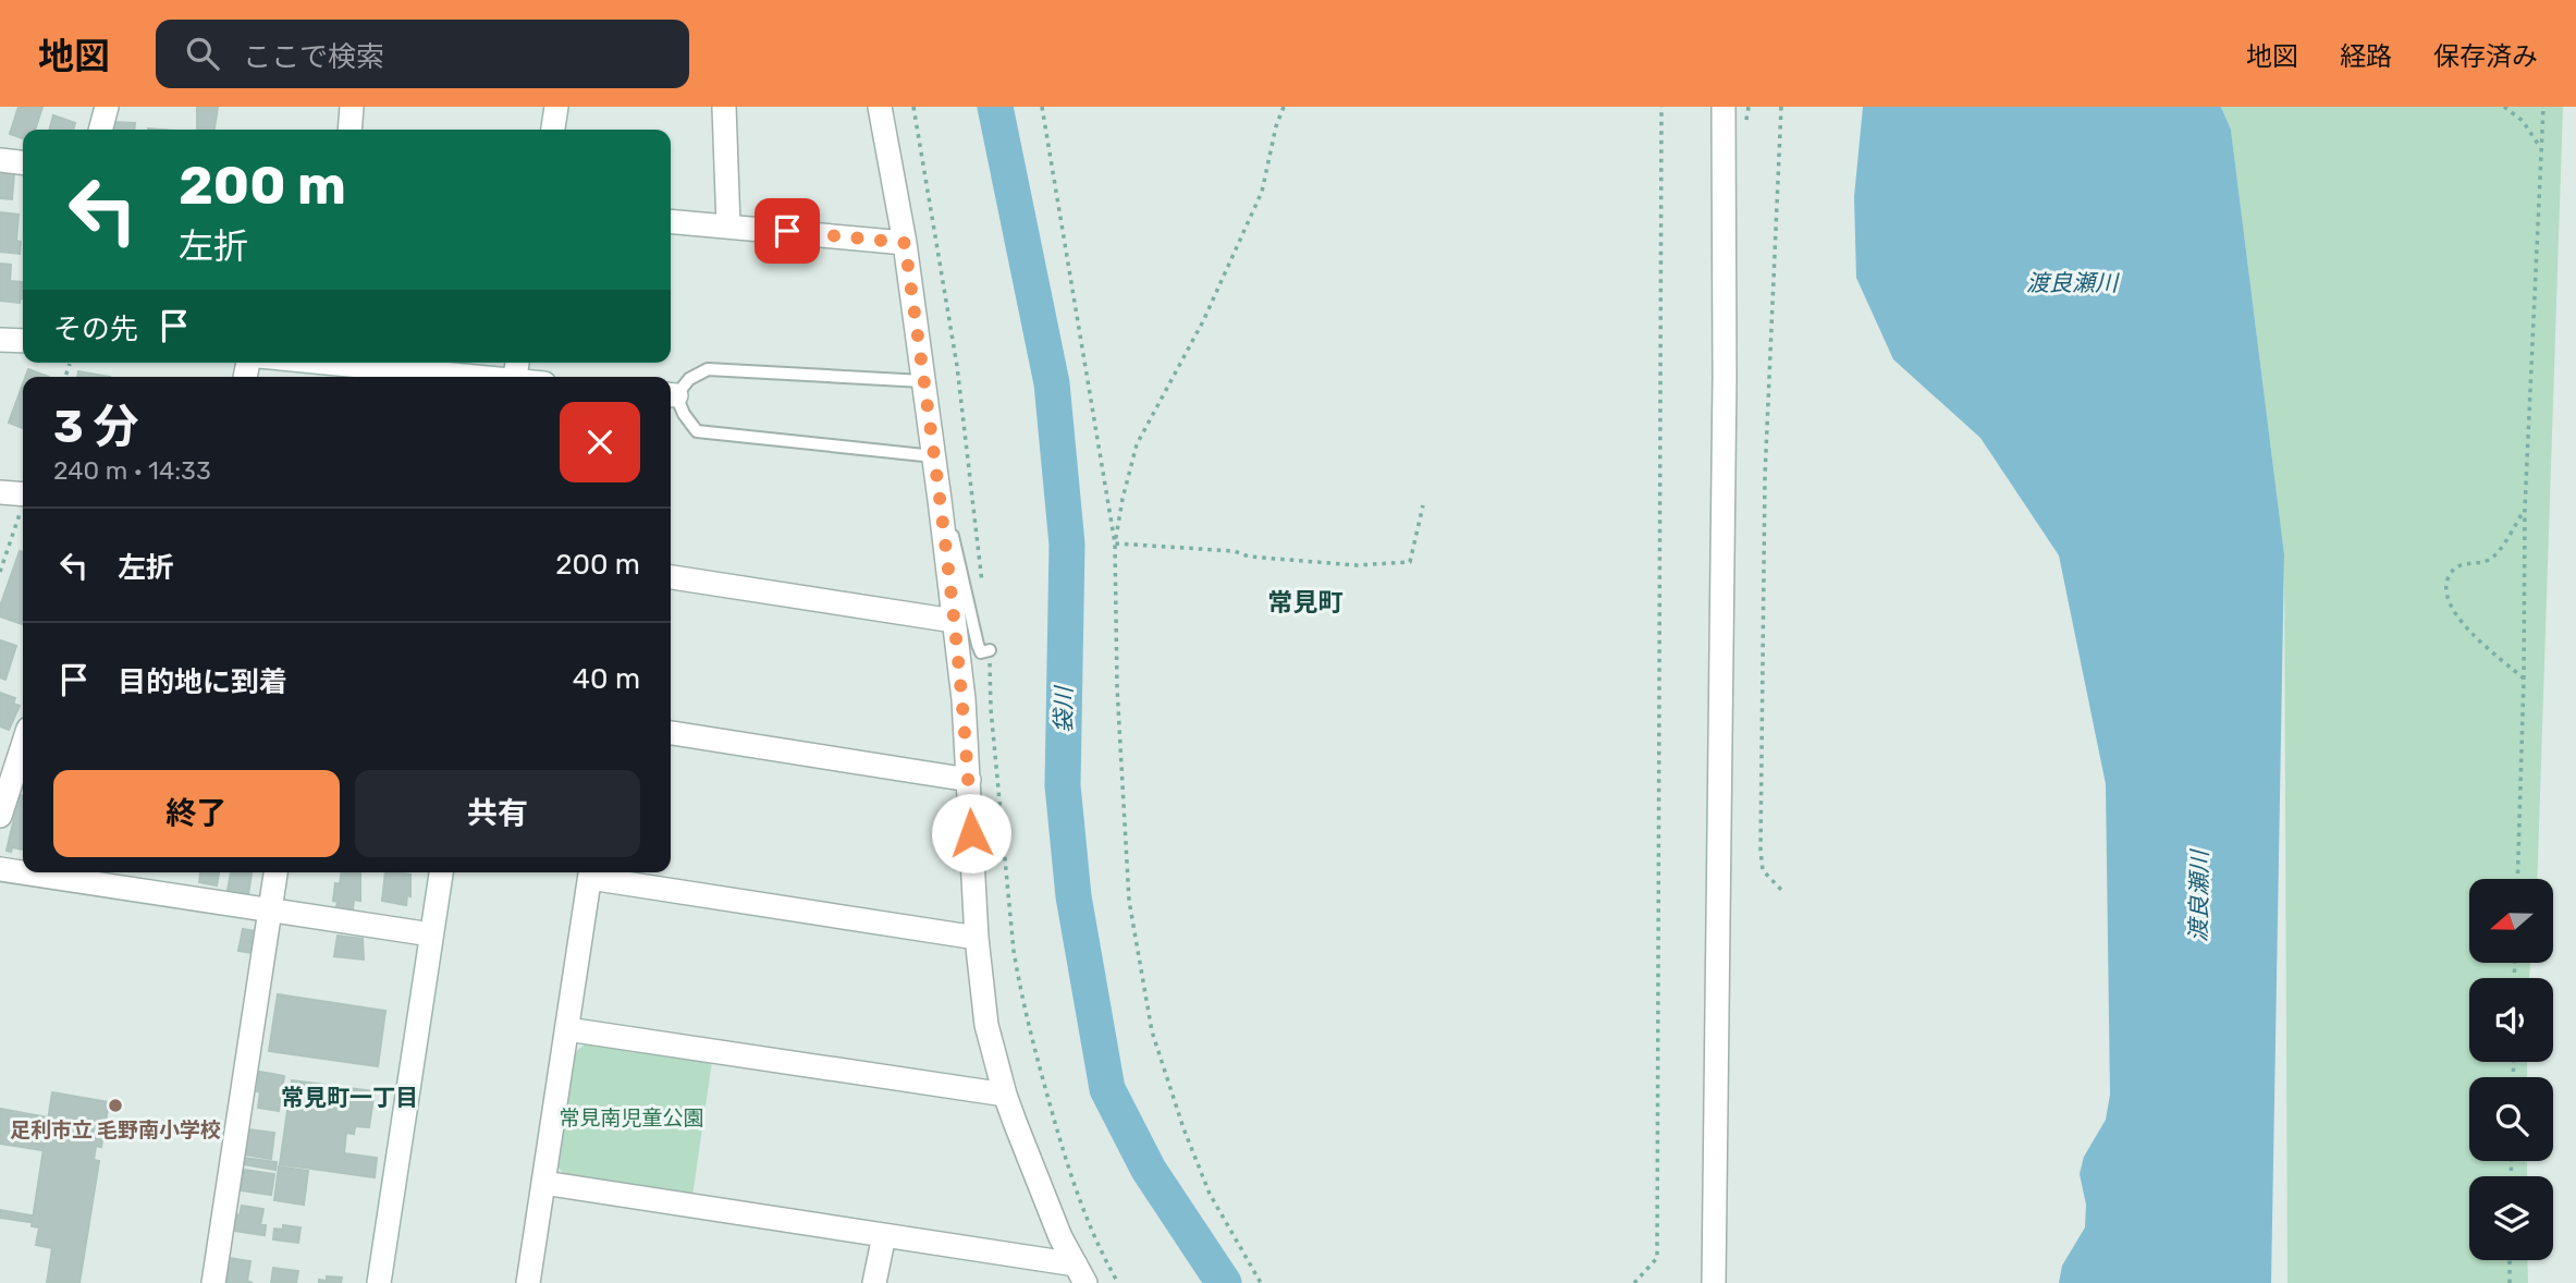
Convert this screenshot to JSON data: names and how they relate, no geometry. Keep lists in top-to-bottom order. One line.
{"districts":["常見町","常見町一丁目"],"water":["渡良瀬川","袋川"],"parks":["常見南児童公園"],"places":["足利市立 毛野南小学校"],"north":"left","page":{"header":"地図","search":"ここで検索","nav":["地図","経路","保存済み"],"turn":["200 m","左折"],"then":"その先","heading":["3 分","240 m · 14:33"],"list":[{"name":"左折","value":"200 m"},{"name":"目的地に到着","value":"40 m"}],"buttons":["終了","共有"]}}
